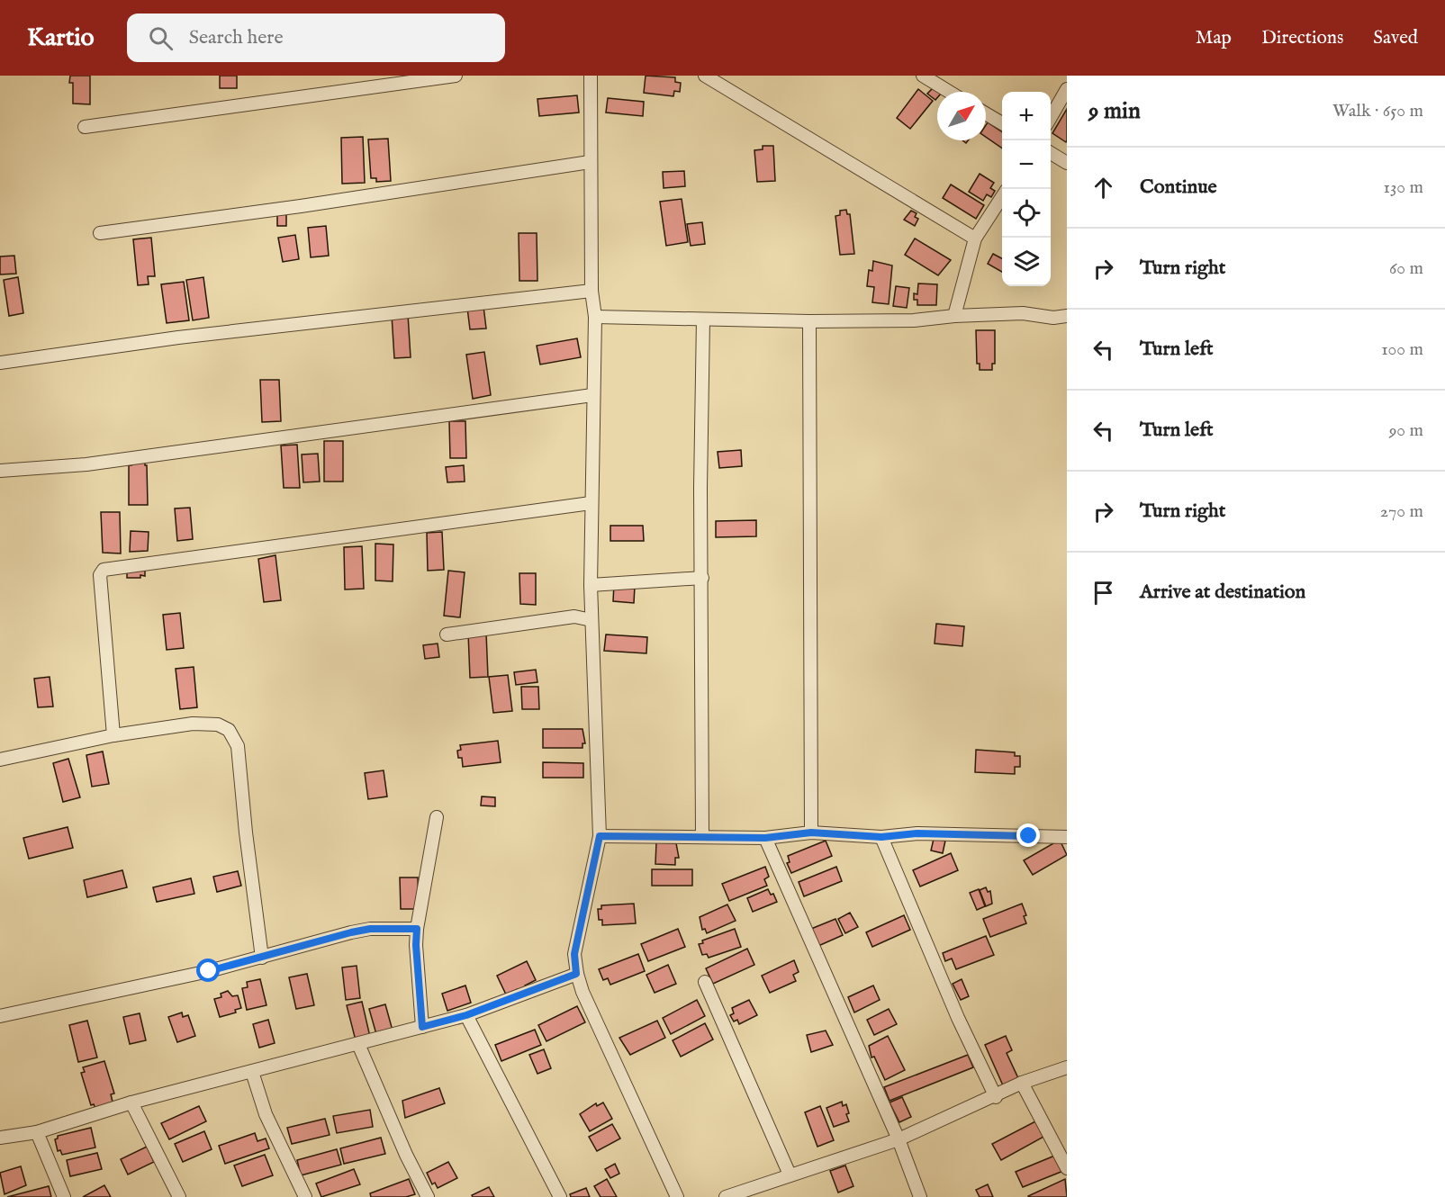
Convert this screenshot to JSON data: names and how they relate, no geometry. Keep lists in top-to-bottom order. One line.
{"north":"top right","page":{"header":"Kartio","search":"Search here","nav":["Map","Directions","Saved"],"heading":["9 min","Walk · 650 m"],"map_buttons":["+","−"],"list":[["Continue","130 m"],["Turn right","60 m"],["Turn left","100 m"],["Turn left","90 m"],["Turn right","270 m"],"Arrive at destination"]}}
